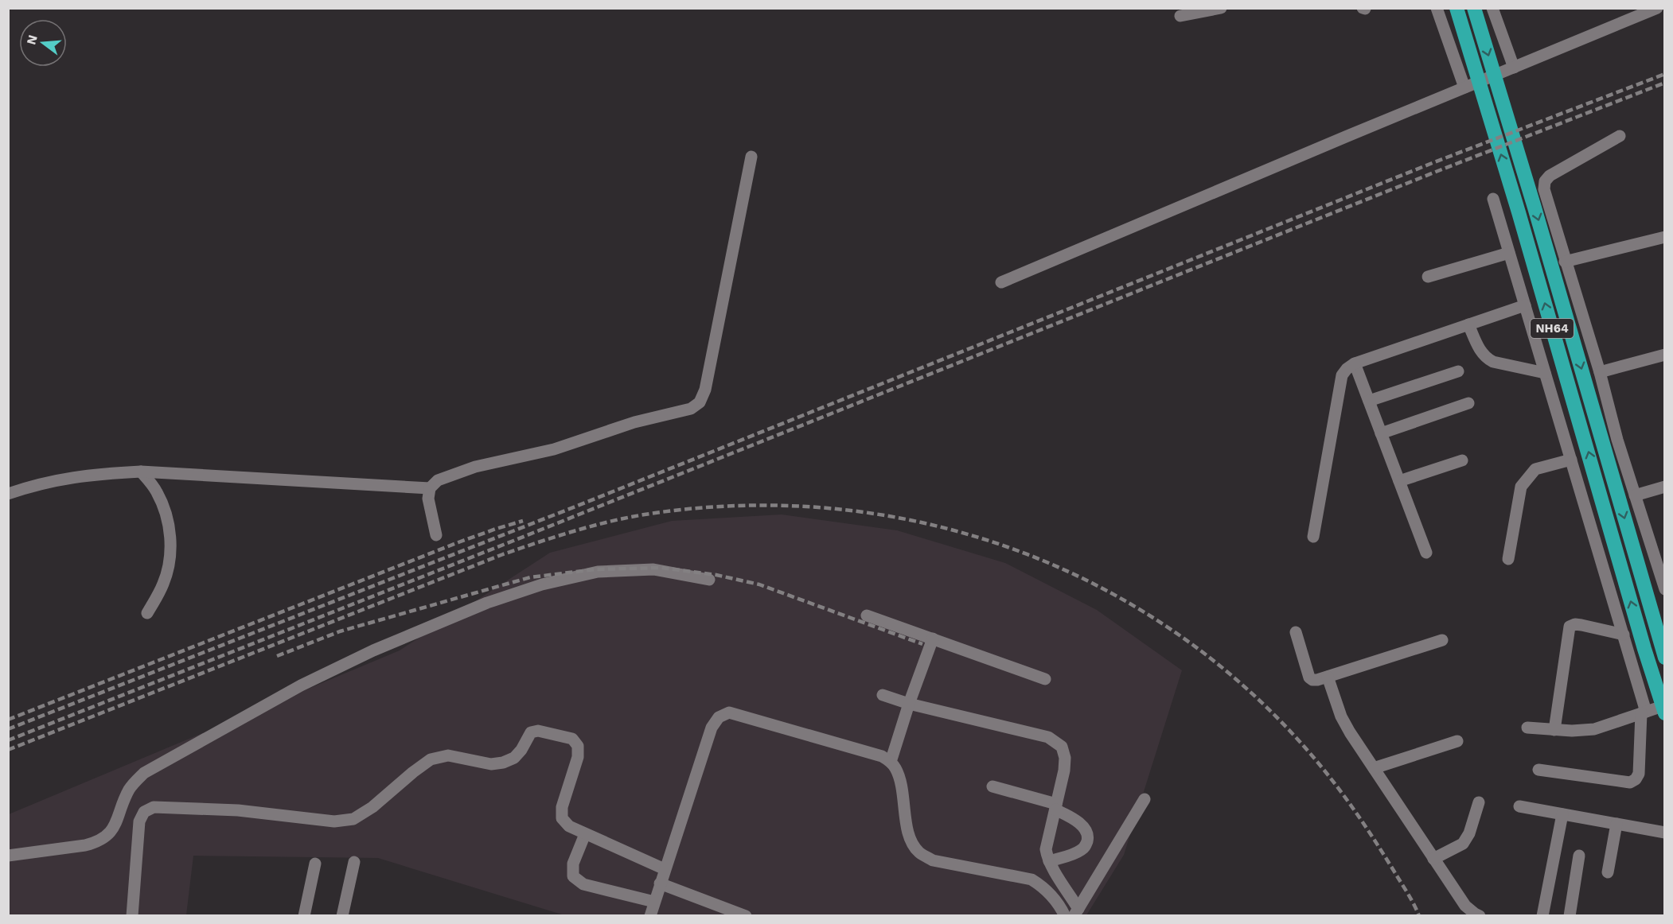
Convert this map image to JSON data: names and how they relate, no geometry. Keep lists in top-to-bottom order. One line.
{"streets":{"highway":["NH64"]},"north":"left"}
